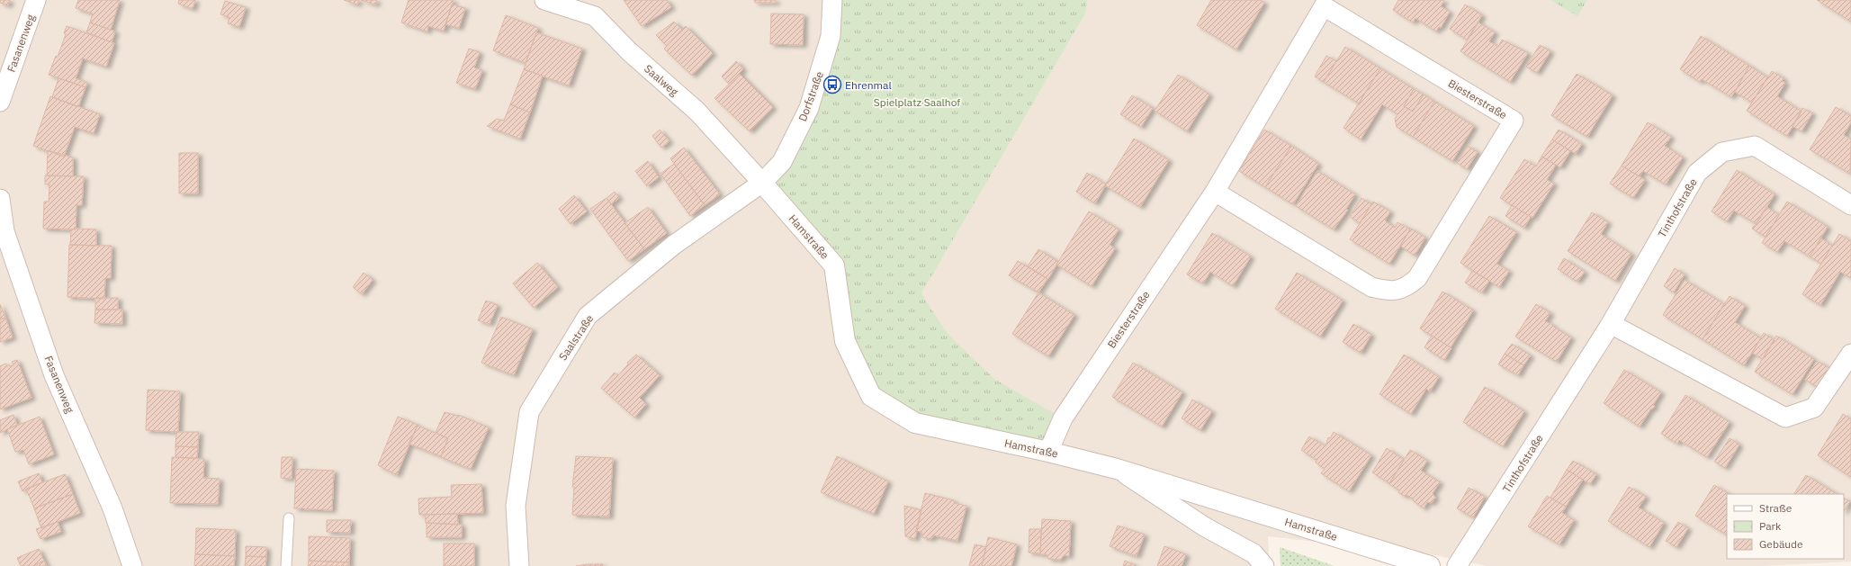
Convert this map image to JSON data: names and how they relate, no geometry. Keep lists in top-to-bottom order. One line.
{"streets":{"street":["Fasanenweg","Saalweg","Dorfstraße","Biesterstraße","Tinthofstraße","Hamstraße","Saalstraße"]},"crossings":[["Saalweg","Dorfstraße"],["Saalweg","Hamstraße"],["Saalweg","Saalstraße"],["Dorfstraße","Hamstraße"],["Dorfstraße","Saalstraße"],["Biesterstraße","Hamstraße"],["Hamstraße","Saalstraße"]],"parks":["Spielplatz Saalhof"],"places":{"bus stop":["Ehrenmal"]},"legend":["Straße","Park","Gebäude"]}
